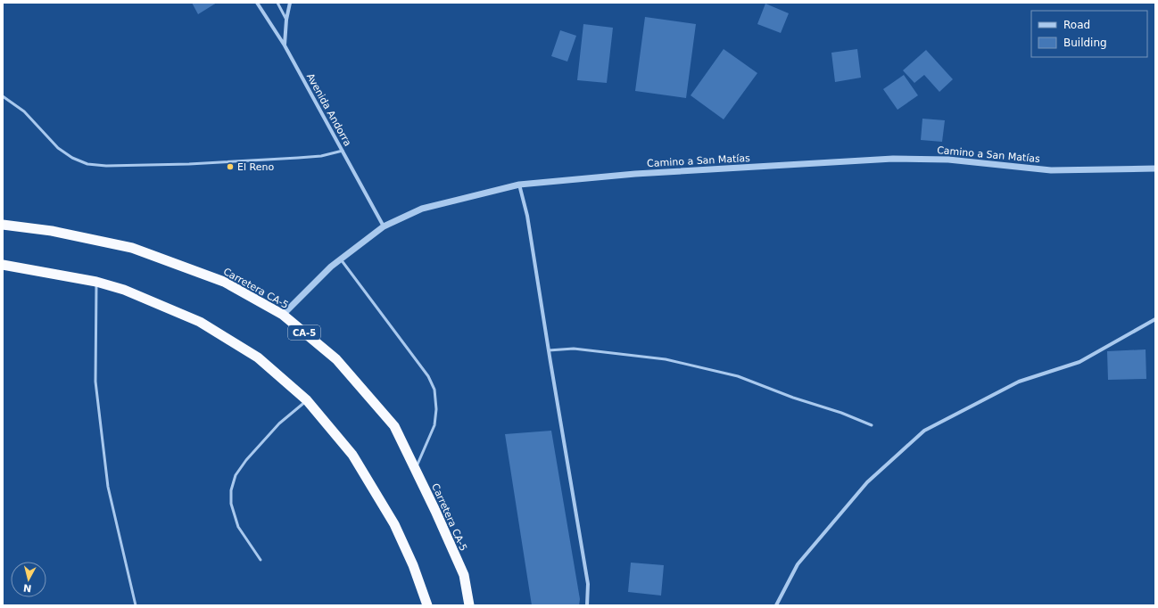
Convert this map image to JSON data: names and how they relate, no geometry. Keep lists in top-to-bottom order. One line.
{"streets":{"highway":["Carretera CA-5","CA-5"],"street":["Avenida Andorra","Camino a San Matías"]},"crossings":[["Avenida Andorra","Camino a San Matías"],["Camino a San Matías","Carretera CA-5"]],"places":["El Reno"],"legend":["Road","Building"],"north":"bottom"}
